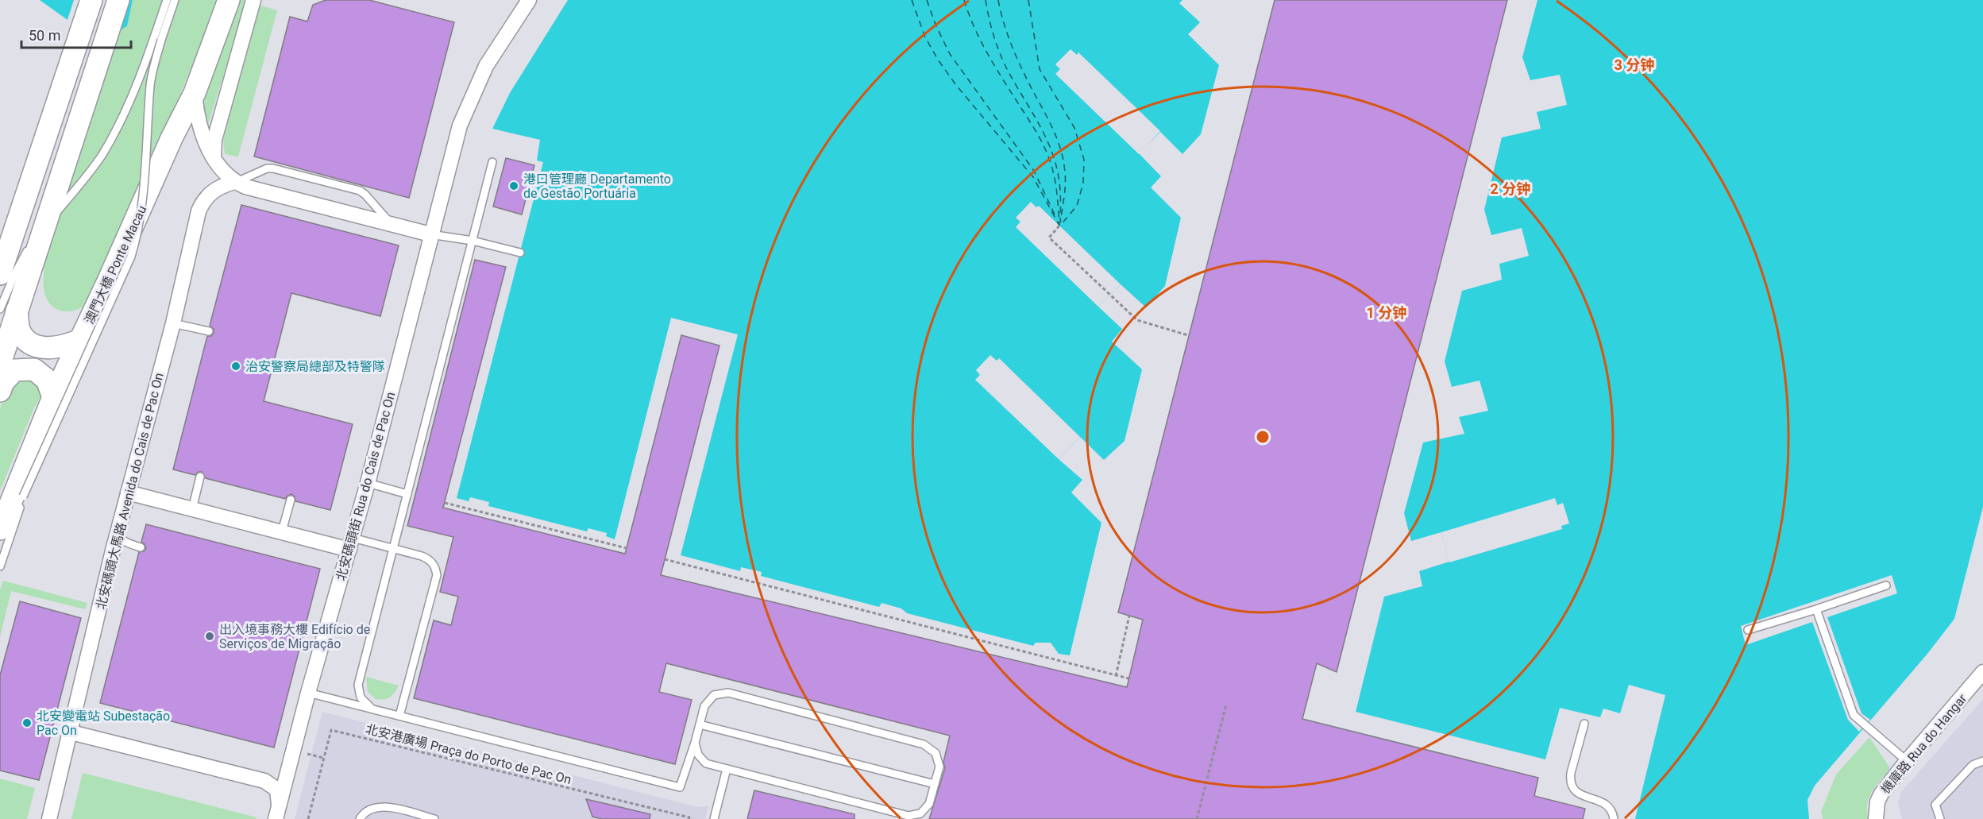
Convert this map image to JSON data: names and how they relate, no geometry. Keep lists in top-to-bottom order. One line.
{"streets":{"main road":["澳門大橋 Ponte Macau"],"street":["北安碼頭街 Rua do Cais de Pac On","北安碼頭大馬路 Avenida do Cais de Pac On","機庫路 Rua do Hangar"],"path":["北安港廣場 Praça do Porto de Pac On"]},"places":["港口管理廳 Departamento de Gestão Portuária","治安警察局總部及特警隊","出入境事務大樓 Edifício de Serviços de Migração","北安變電站 Subestação Pac On"],"scale_bar":"50 m","rings":["3 分钟","2 分钟","1 分钟"]}
